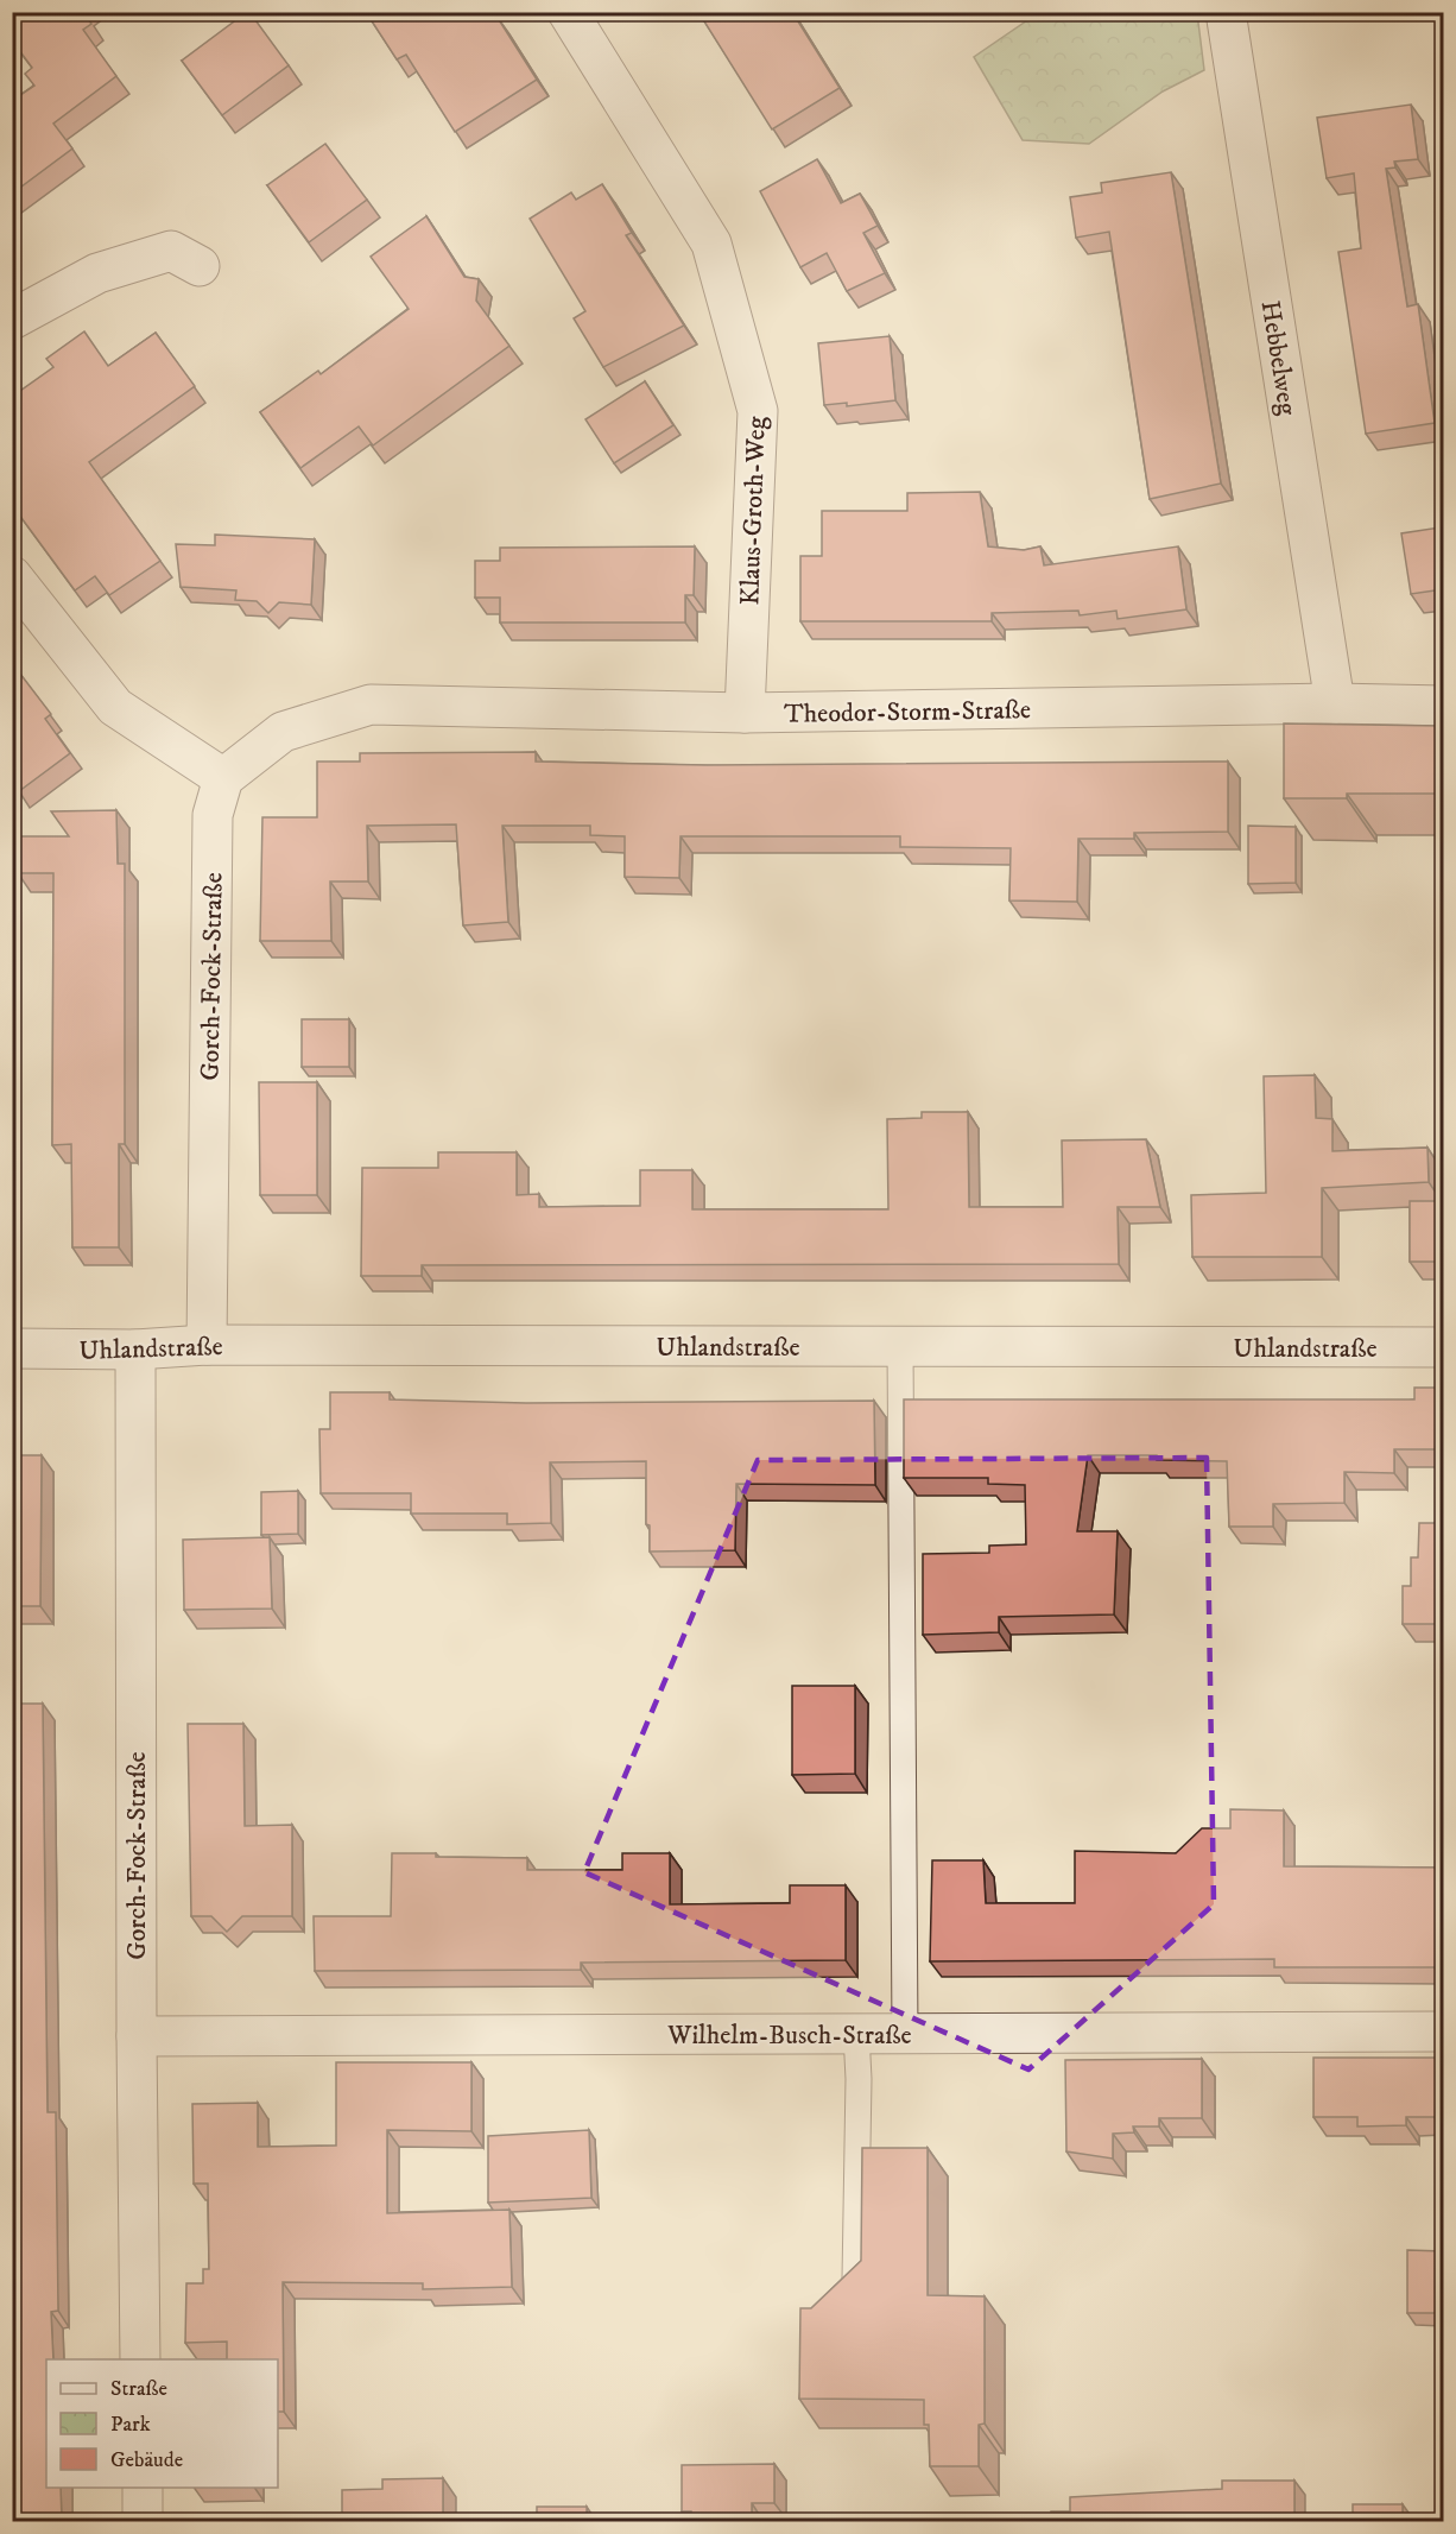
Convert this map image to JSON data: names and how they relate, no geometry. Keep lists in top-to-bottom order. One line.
{"streets":{"street":["Hebbelweg","Klaus-Groth-Weg","Theodor-Storm-Straße","Gorch-Fock-Straße","Uhlandstraße","Wilhelm-Busch-Straße"]},"crossings":[["Hebbelweg","Theodor-Storm-Straße"],["Klaus-Groth-Weg","Theodor-Storm-Straße"],["Theodor-Storm-Straße","Gorch-Fock-Straße"],["Gorch-Fock-Straße","Uhlandstraße"],["Gorch-Fock-Straße","Wilhelm-Busch-Straße"]],"legend":["Straße","Park","Gebäude"]}
